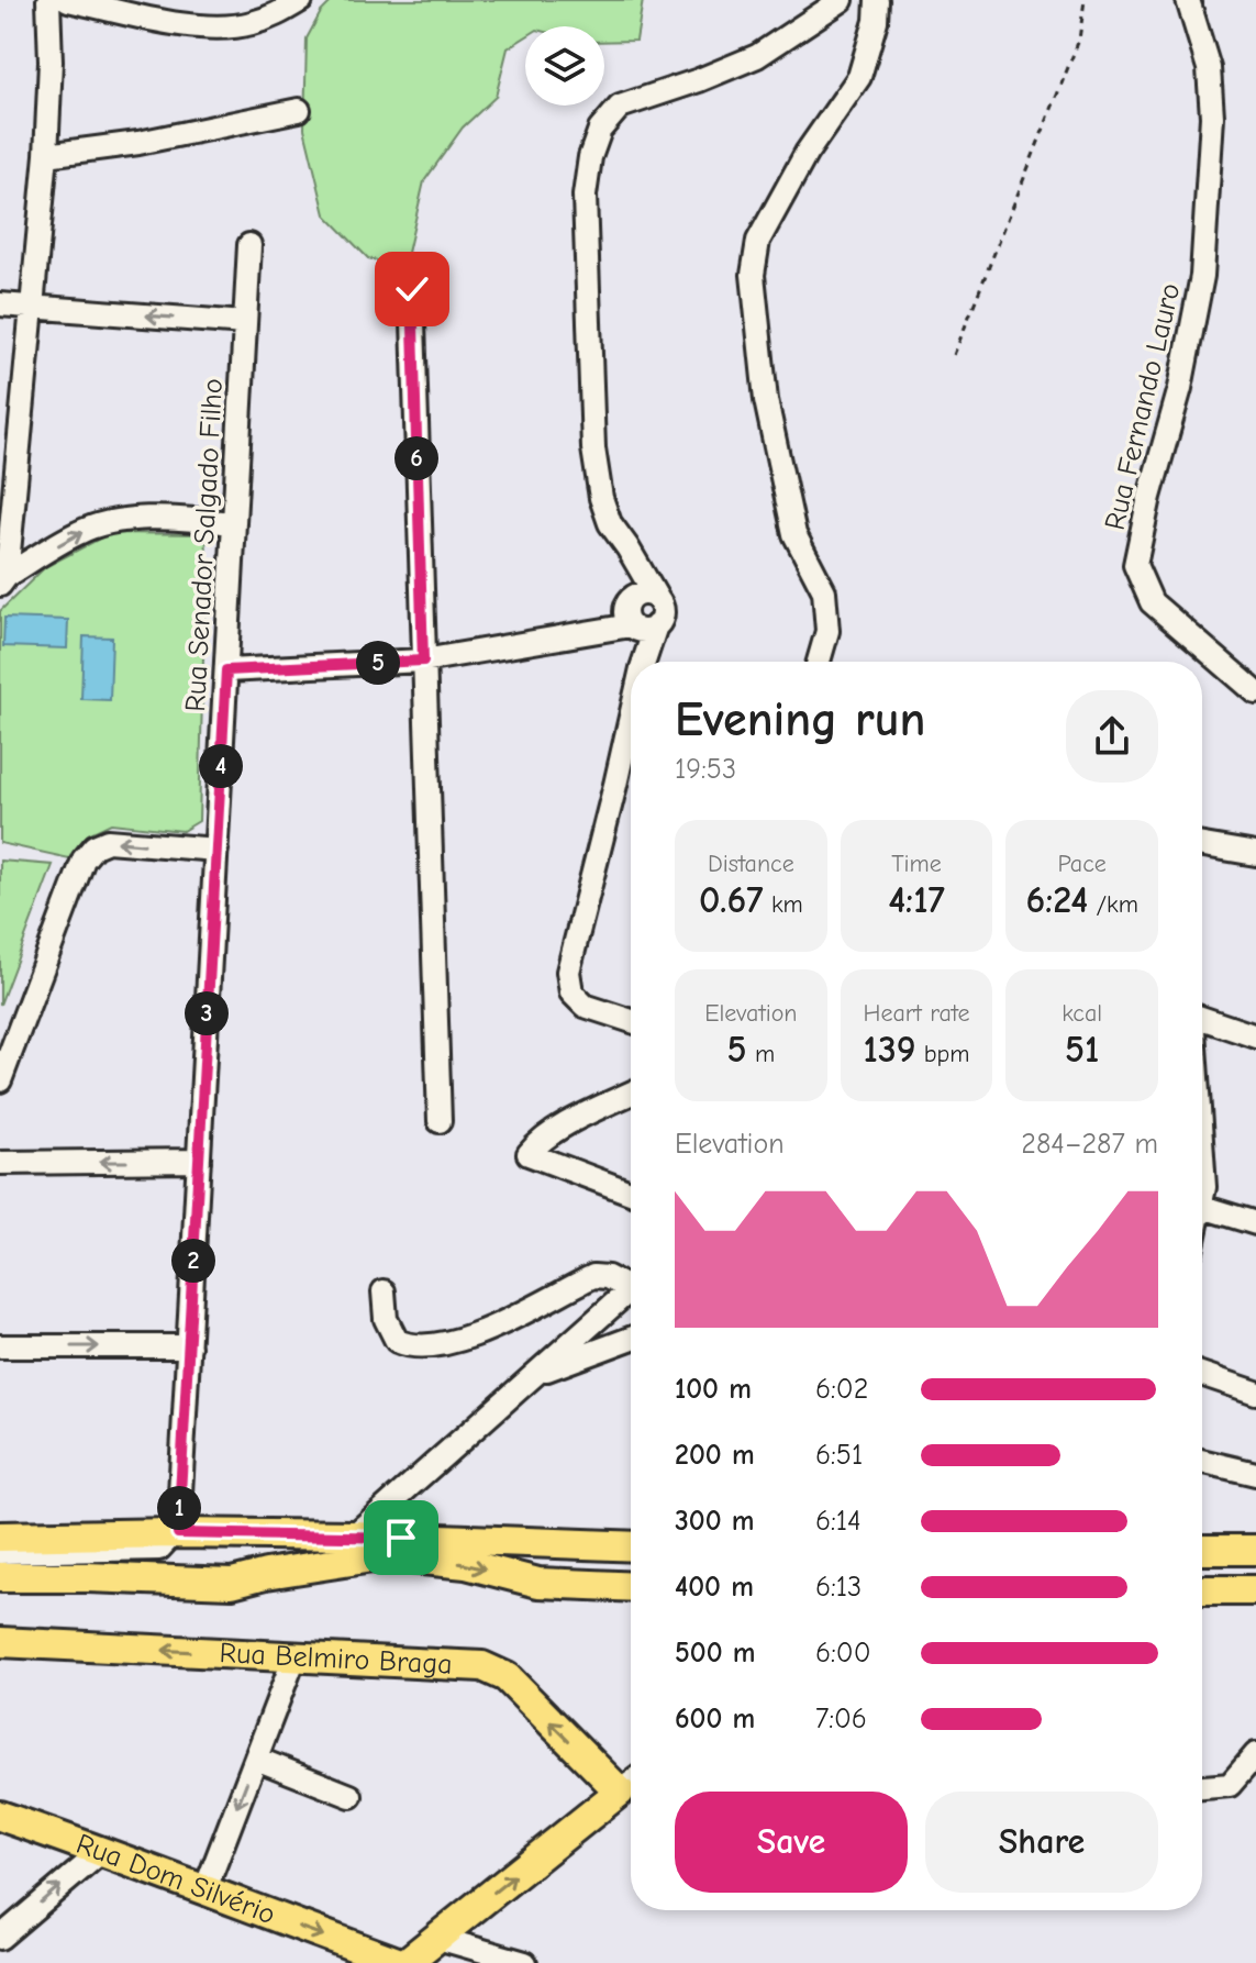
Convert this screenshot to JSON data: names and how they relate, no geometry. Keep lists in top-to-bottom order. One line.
{"streets":{"main road":["Rua Belmiro Braga","Rua Dom Silvério"],"street":["Rua Fernando Lauro","Rua Senador Salgado Filho"]},"one_way":["Rua Dom Silvério"],"page":{"pins":["6","5","4","3","2","1"],"heading":["Evening run","19:53"],"stats":[["Distance","0.67 km"],["Time","4:17"],["Pace","6:24 /km"],["Elevation","5 m"],["Heart rate","139 bpm"],["kcal","51"]],"chart":["Elevation","284–287 m"],"list":[{"name":"100 m","note":"6:02"},{"name":"200 m","note":"6:51"},{"name":"300 m","note":"6:14"},{"name":"400 m","note":"6:13"},{"name":"500 m","note":"6:00"},{"name":"600 m","note":"7:06"}],"buttons":["Save","Share"]}}
